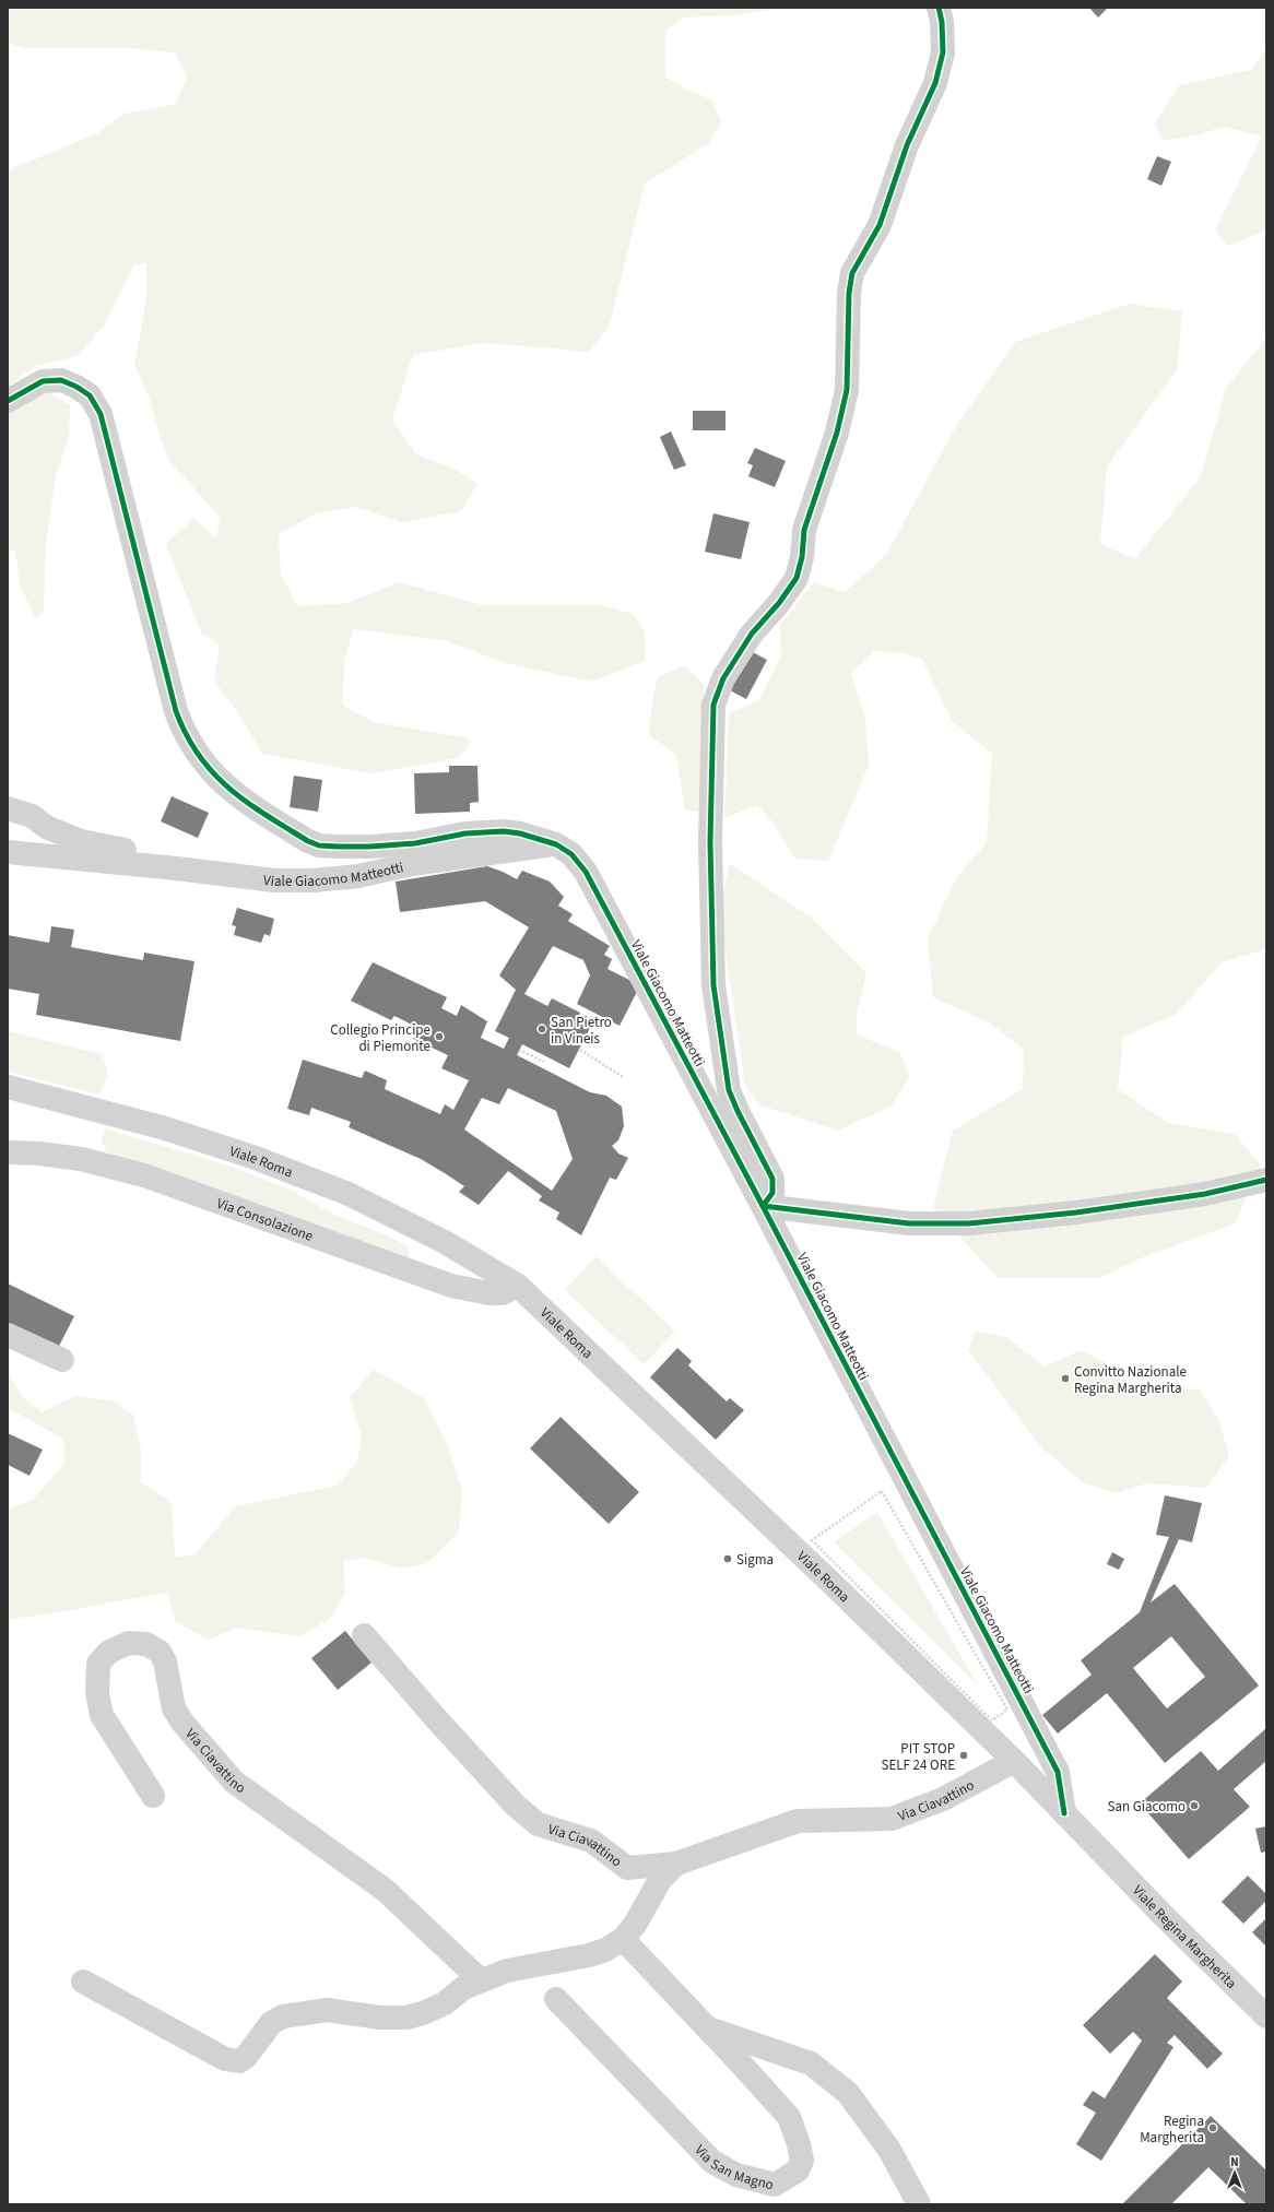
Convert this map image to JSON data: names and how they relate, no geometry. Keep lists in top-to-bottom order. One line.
{"streets":{"street":["Viale Giacomo Matteotti","Viale Roma","Via Consolazione","Via Ciavattino","Viale Regina Margherita","Via San Magno"]},"crossings":[["Viale Giacomo Matteotti","Viale Roma"],["Viale Giacomo Matteotti","Viale Regina Margherita"],["Viale Roma","Via Consolazione"],["Viale Roma","Via Ciavattino"],["Viale Roma","Viale Regina Margherita"],["Via Ciavattino","Via San Magno"]],"places":["San Pietro in Vineis","Collegio Principe di Piemonte","Convitto Nazionale Regina Margherita","Sigma","PIT STOP SELF 24 ORE","San Giacomo","Regina Margherita"],"north":"top"}
